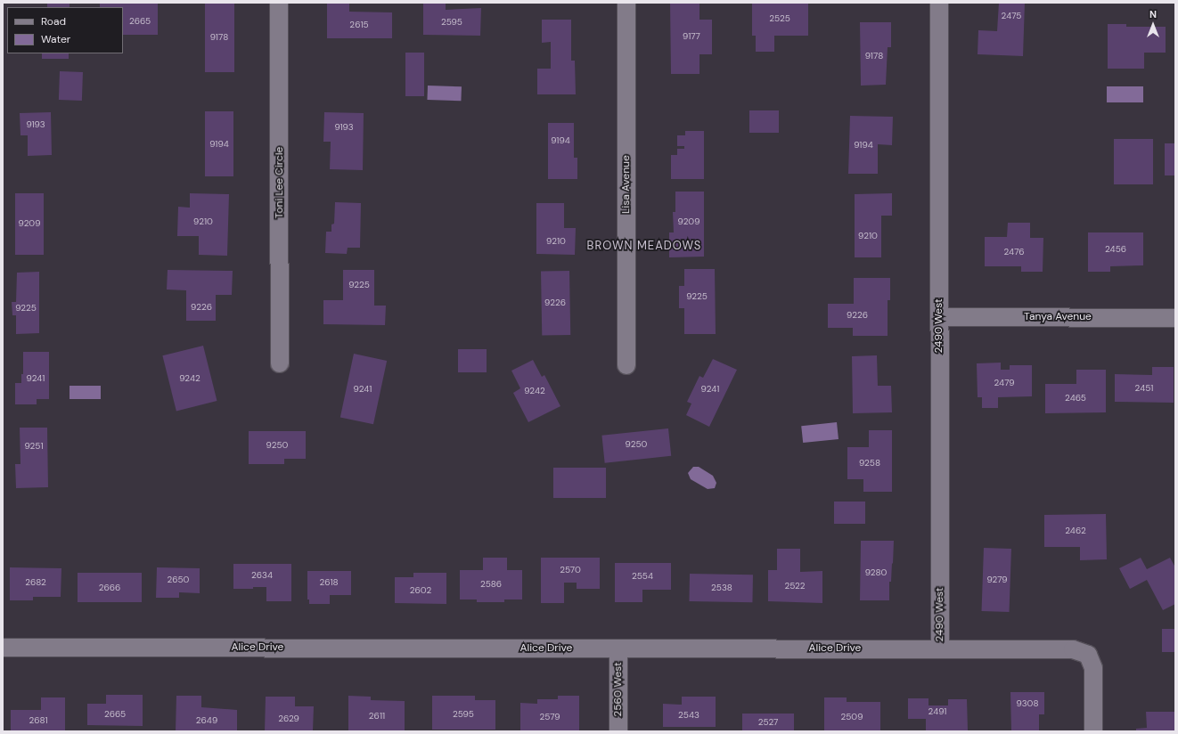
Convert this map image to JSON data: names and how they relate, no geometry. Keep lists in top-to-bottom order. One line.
{"streets":{"street":["Toni Lee Circle","Lisa Avenue","Tanya Avenue","2490 West","Alice Drive","2560 West"]},"crossings":[["Tanya Avenue","2490 West"],["2490 West","Alice Drive"],["Alice Drive","2560 West"]],"districts":["BROWN MEADOWS"],"house_numbers":["2475","2525","2665","2595","2615","9177","9178","9178","9193","9193","9194","9194","9194","9210","9209","9209","9210","9210","2456","2476","9225","9225","9226","9226","9225","9226","9241","9242","2479","2451","9241","9241","9242","2465","9250","9250","9251","9258","2462","2570","9280","2634","2554","2650","9279","2682","2618","2586","2522","2666","2538","2602","9308","2491","2665","2595","2543","2611","2579","2509","2629","2681","2649","2527"],"legend":["Road","Water"],"north":"top"}
